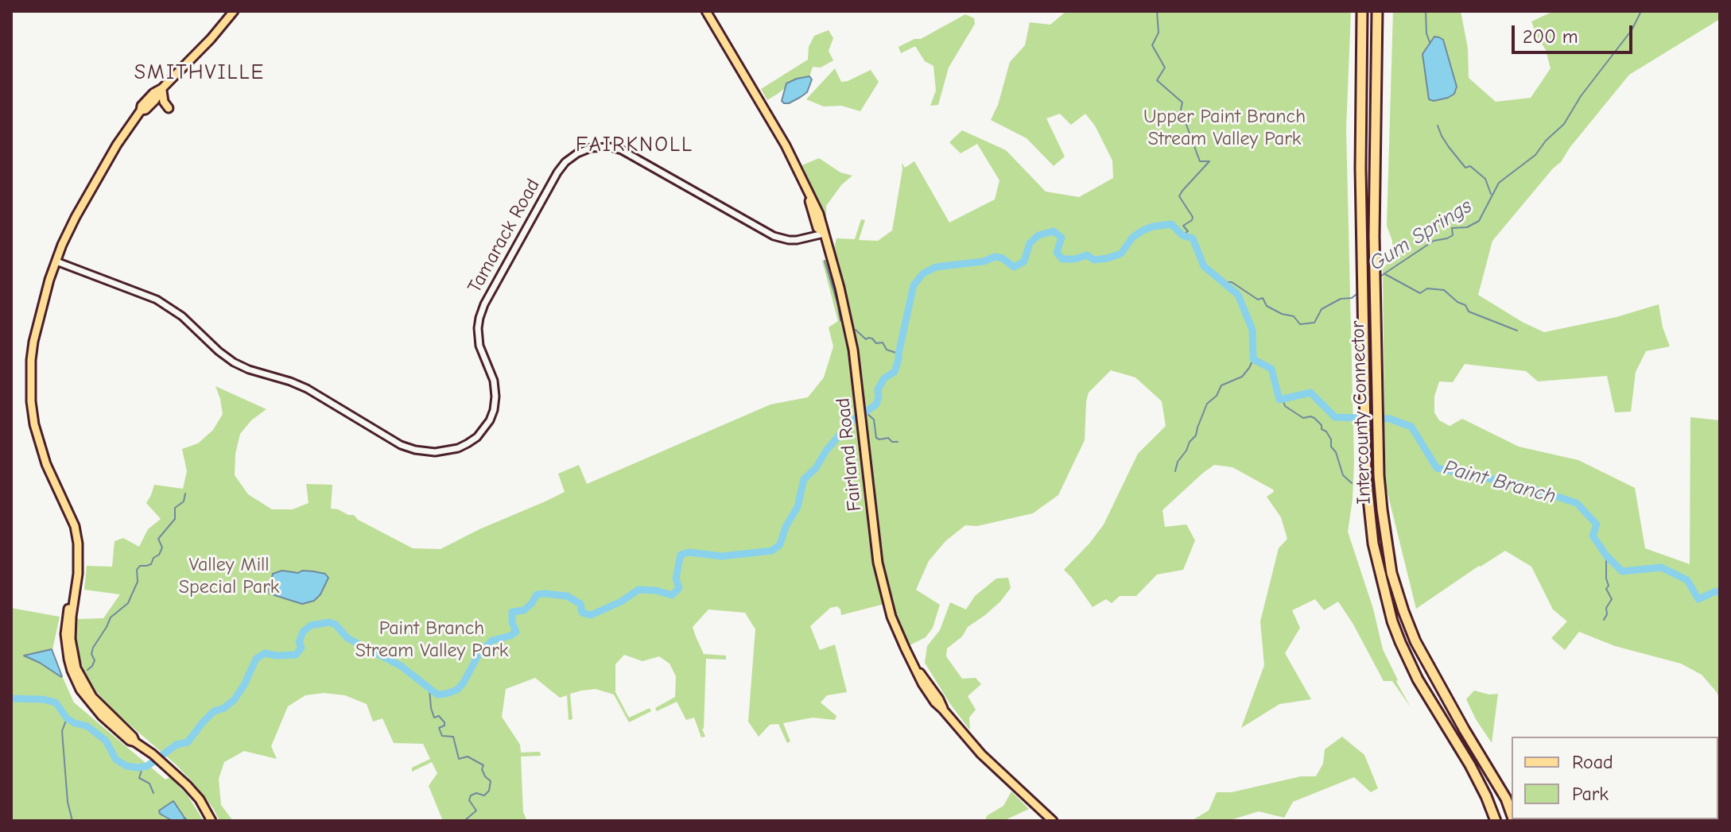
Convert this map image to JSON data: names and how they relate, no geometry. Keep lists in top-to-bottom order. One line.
{"streets":{"highway":["Intercounty Connector"],"main road":["Fairland Road"],"street":["Tamarack Road"]},"crossings":[["Tamarack Road","Fairland Road"]],"districts":["SMITHVILLE","FAIRKNOLL"],"water":["Gum Springs","Paint Branch"],"parks":["Upper Paint Branch Stream Valley Park","Valley Mill Special Park","Paint Branch Stream Valley Park"],"legend":["Road","Park"],"scale_bar":"200 m"}
